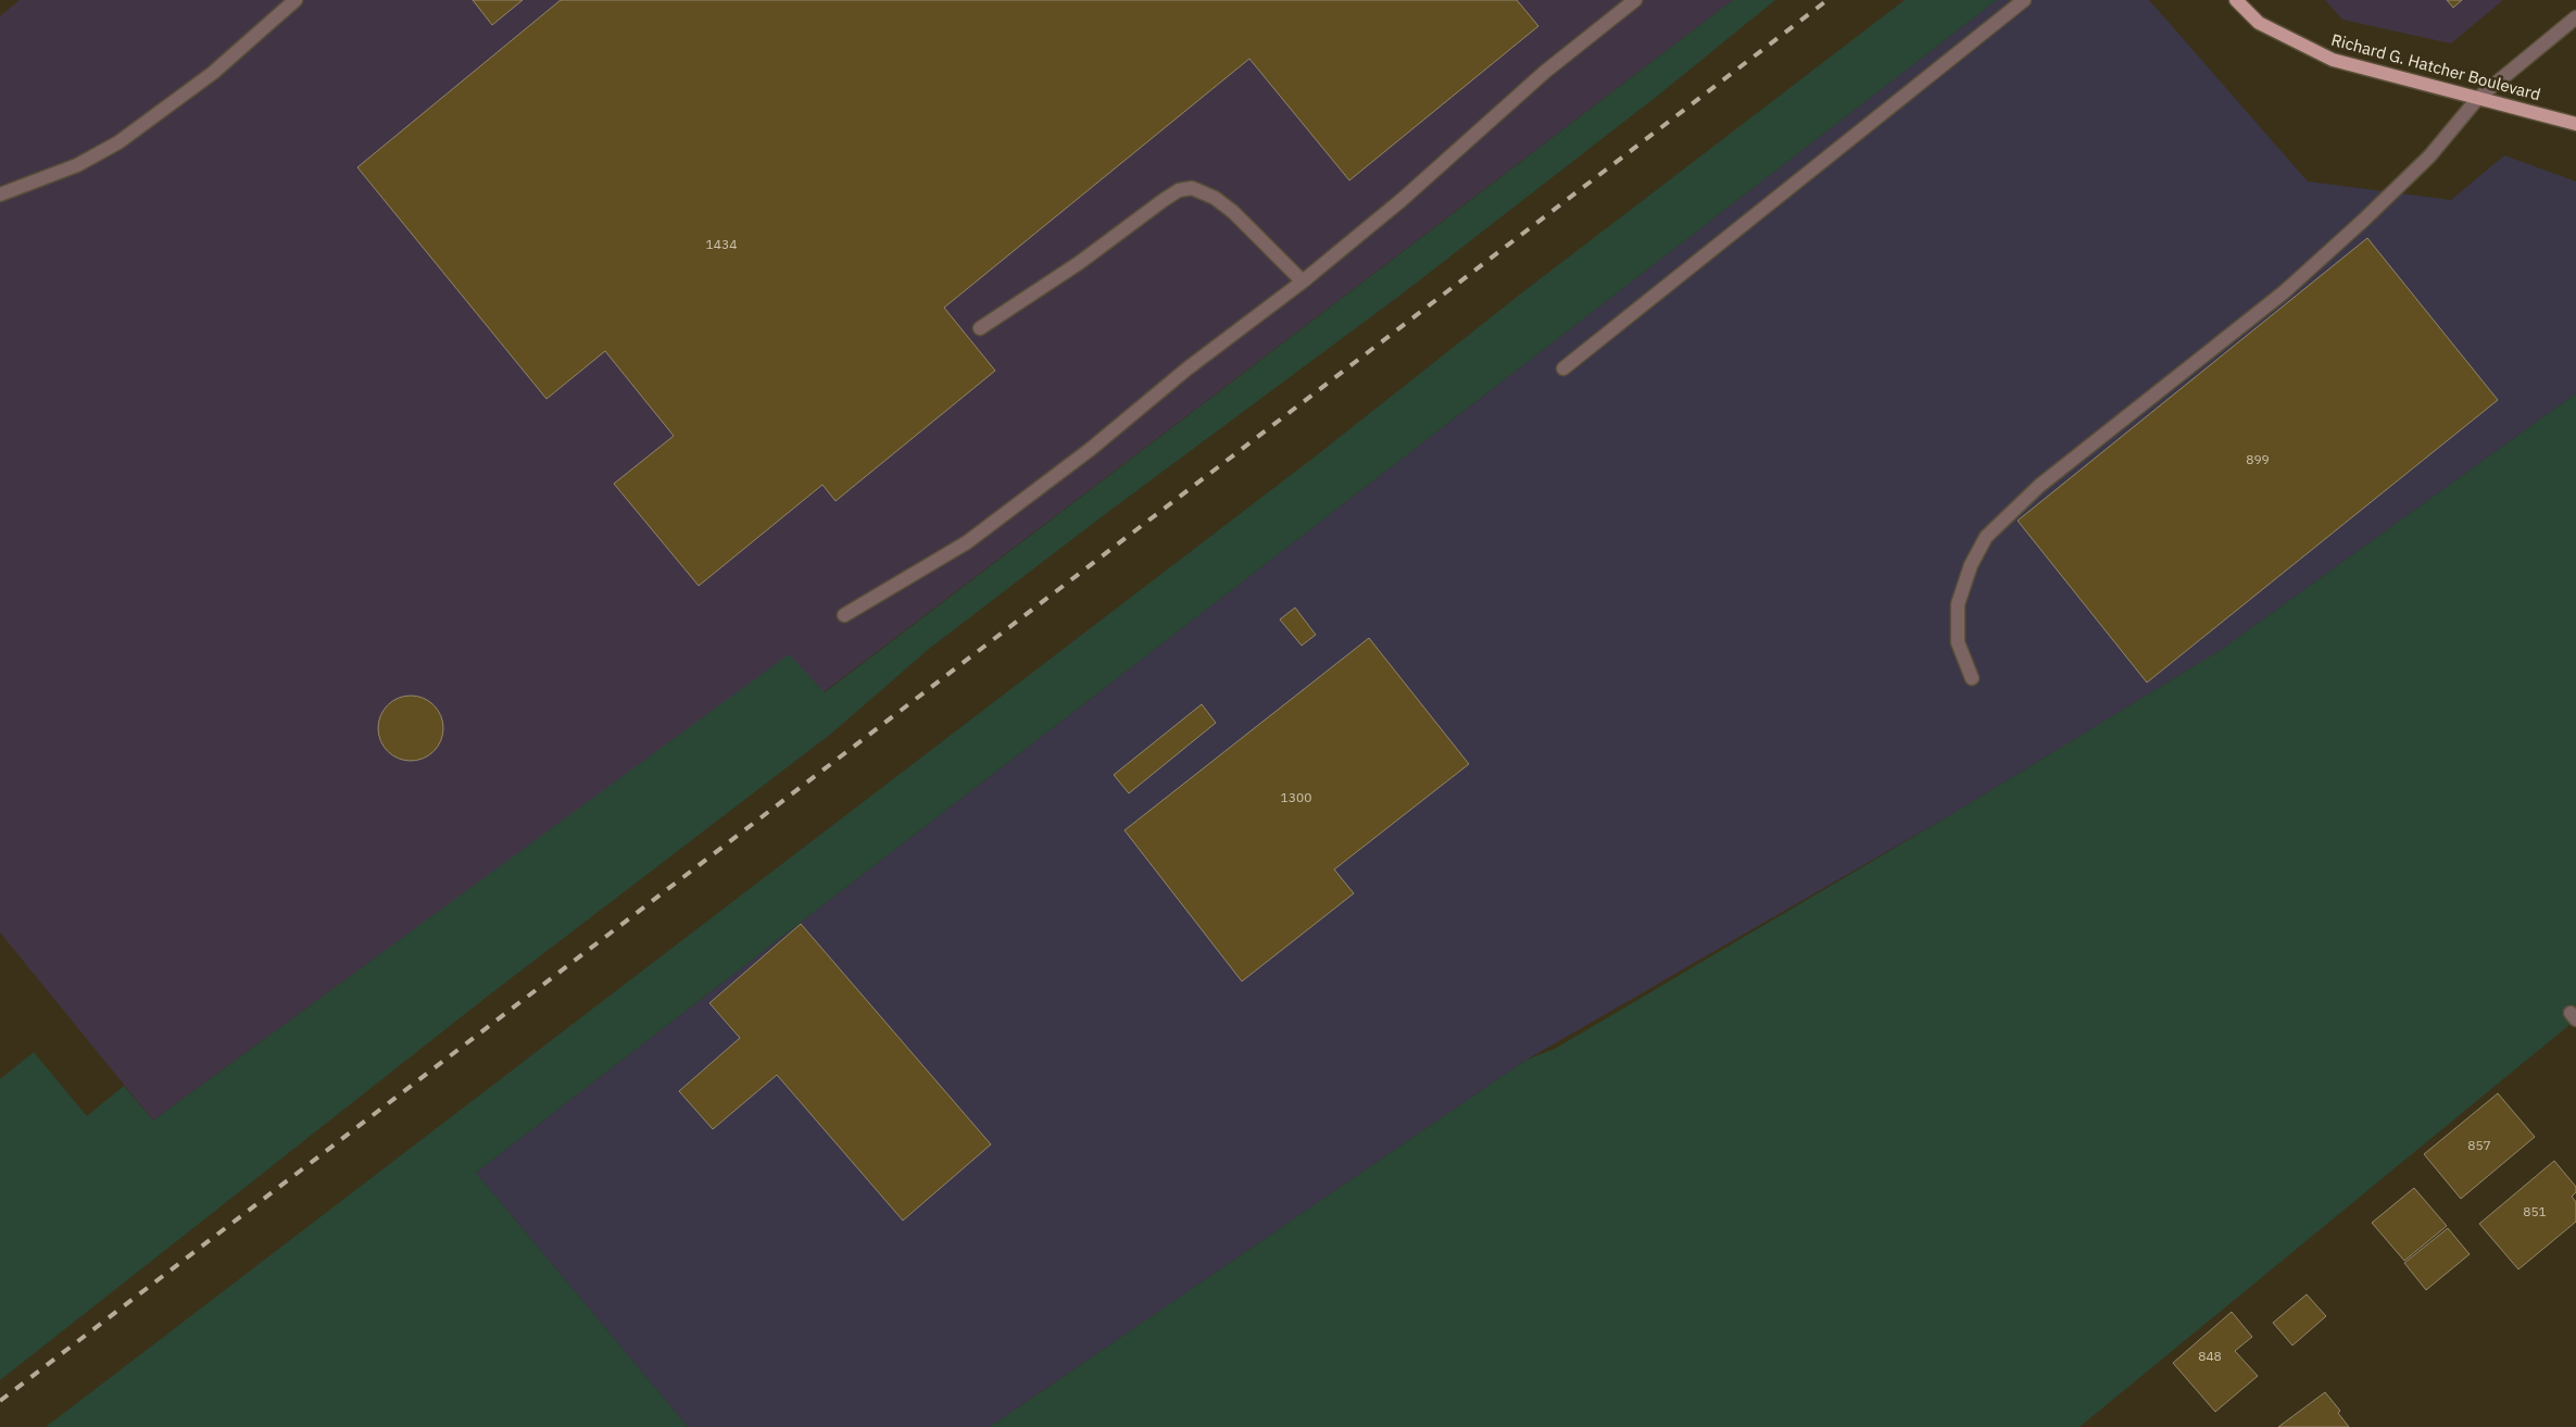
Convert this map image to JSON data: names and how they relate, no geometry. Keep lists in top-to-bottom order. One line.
{"streets":{"main road":["Richard G. Hatcher Boulevard"]},"house_numbers":["1434","899","1300","857","851","848"]}
